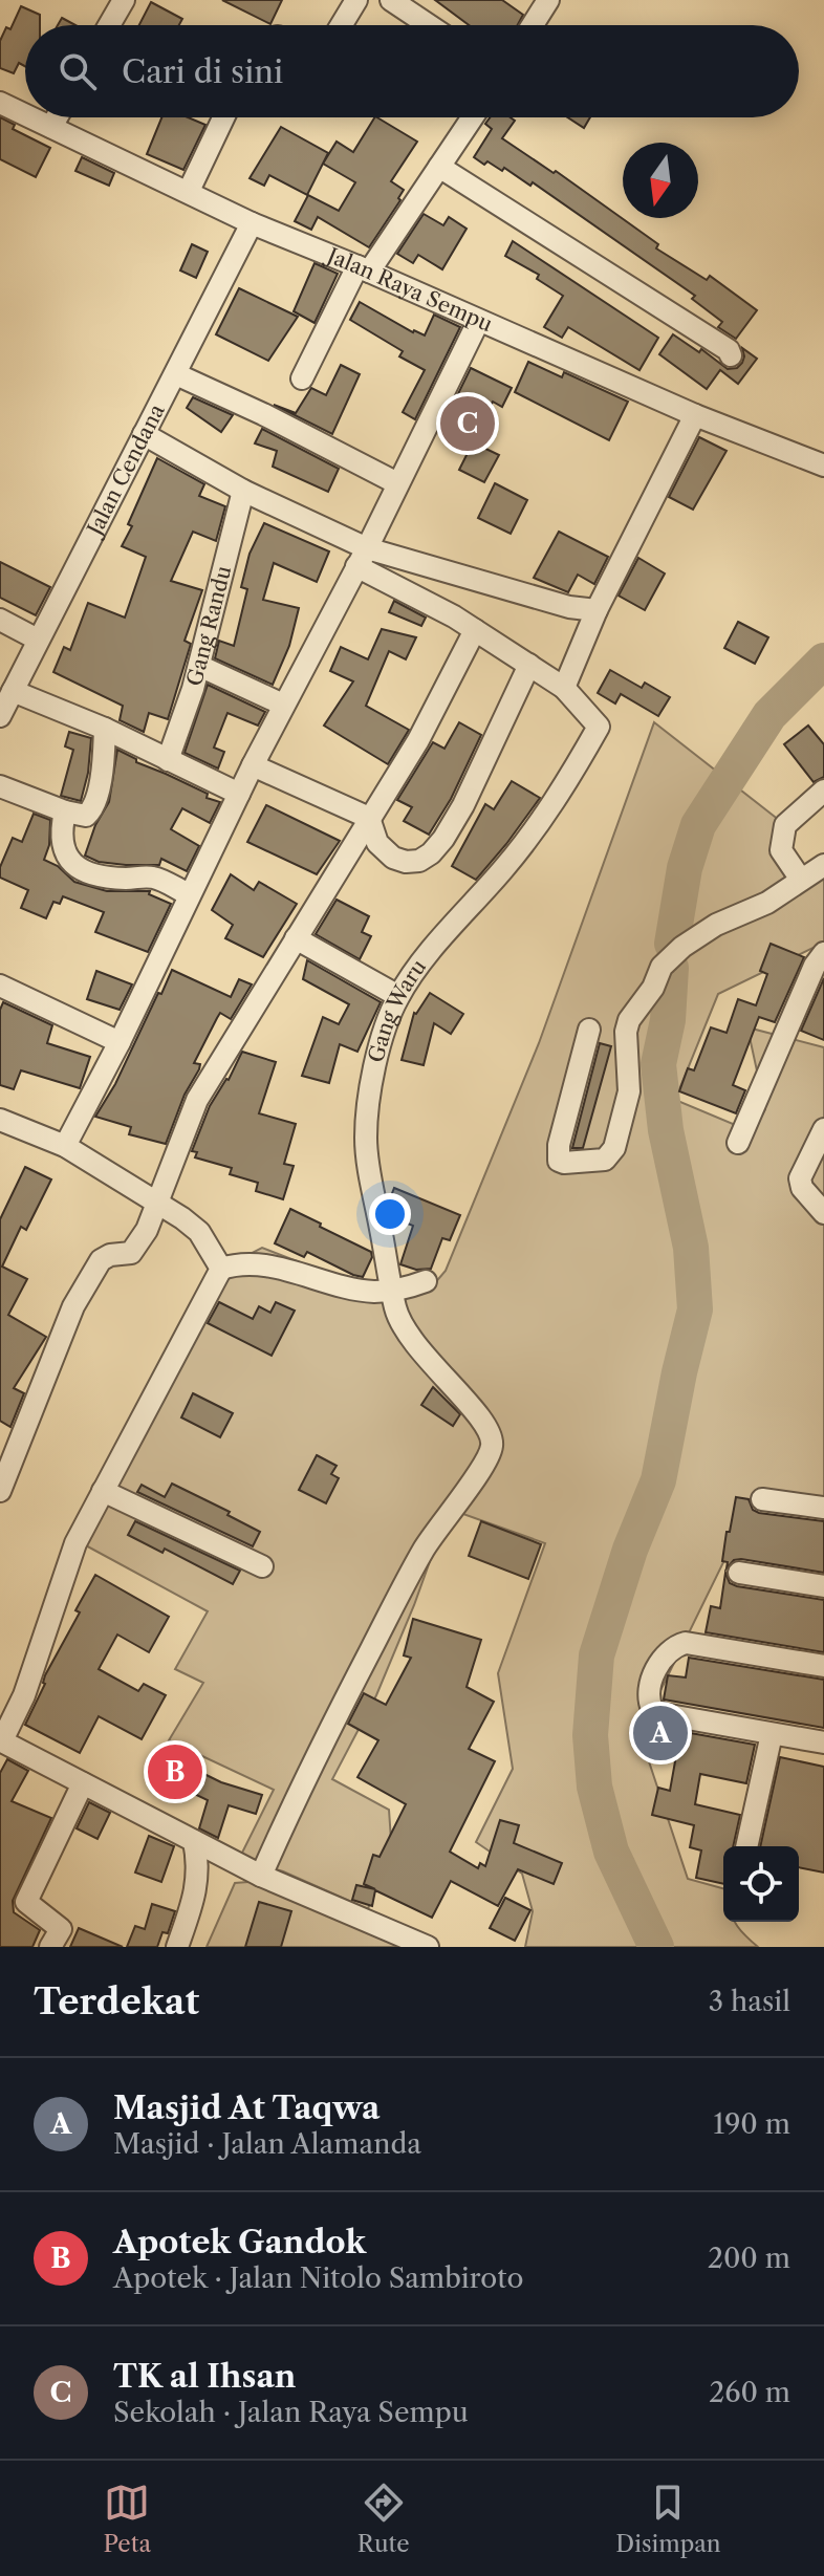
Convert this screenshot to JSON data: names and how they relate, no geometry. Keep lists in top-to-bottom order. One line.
{"streets":{"street":["Jalan Raya Sempu","Jalan Cendana","Gang Randu","Gang Waru"]},"crossings":[["Jalan Raya Sempu","Jalan Cendana"]],"north":"bottom","page":{"search":"Cari di sini","pins":["C","A","B"],"heading":["Terdekat","3 hasil"],"list":[{"mark":"A","name":"Masjid At Taqwa","note":"Masjid · Jalan Alamanda","value":"190 m"},{"mark":"B","name":"Apotek Gandok","note":"Apotek · Jalan Nitolo Sambiroto","value":"200 m"},{"mark":"C","name":"TK al Ihsan","note":"Sekolah · Jalan Raya Sempu","value":"260 m"}],"nav":["Peta","Rute","Disimpan"]}}
